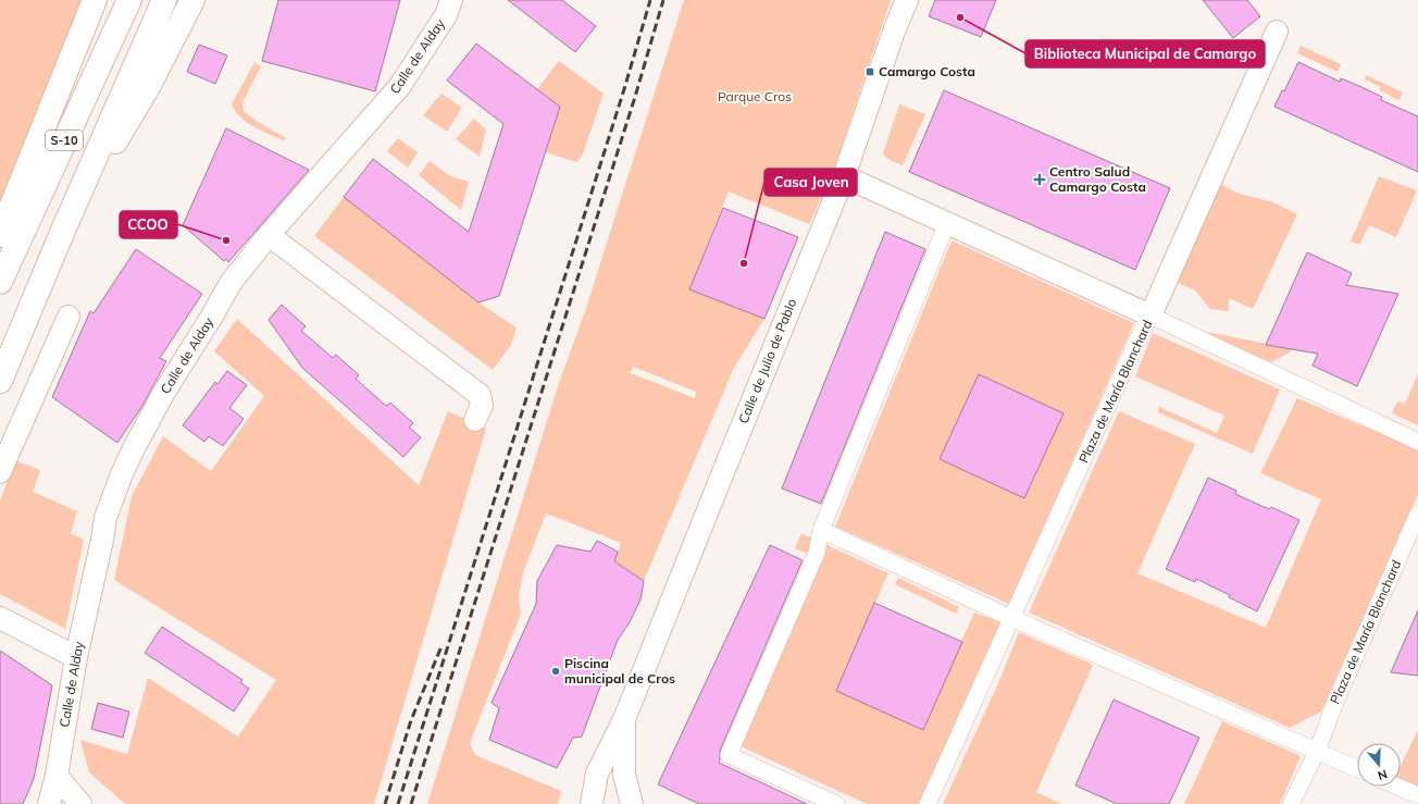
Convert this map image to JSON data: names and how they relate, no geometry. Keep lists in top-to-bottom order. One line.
{"streets":{"highway":["S-10"],"street":["Calle de Alday","Calle de Julio de Pablo","Plaza de María Blanchard"]},"parks":["Parque Cros"],"places":{"other":["Biblioteca Municipal de Camargo","CCOO","Casa Joven","Piscina municipal de Cros"],"transit":["Camargo Costa"],"health":["Centro Salud Camargo Costa"]},"north":"bottom"}
